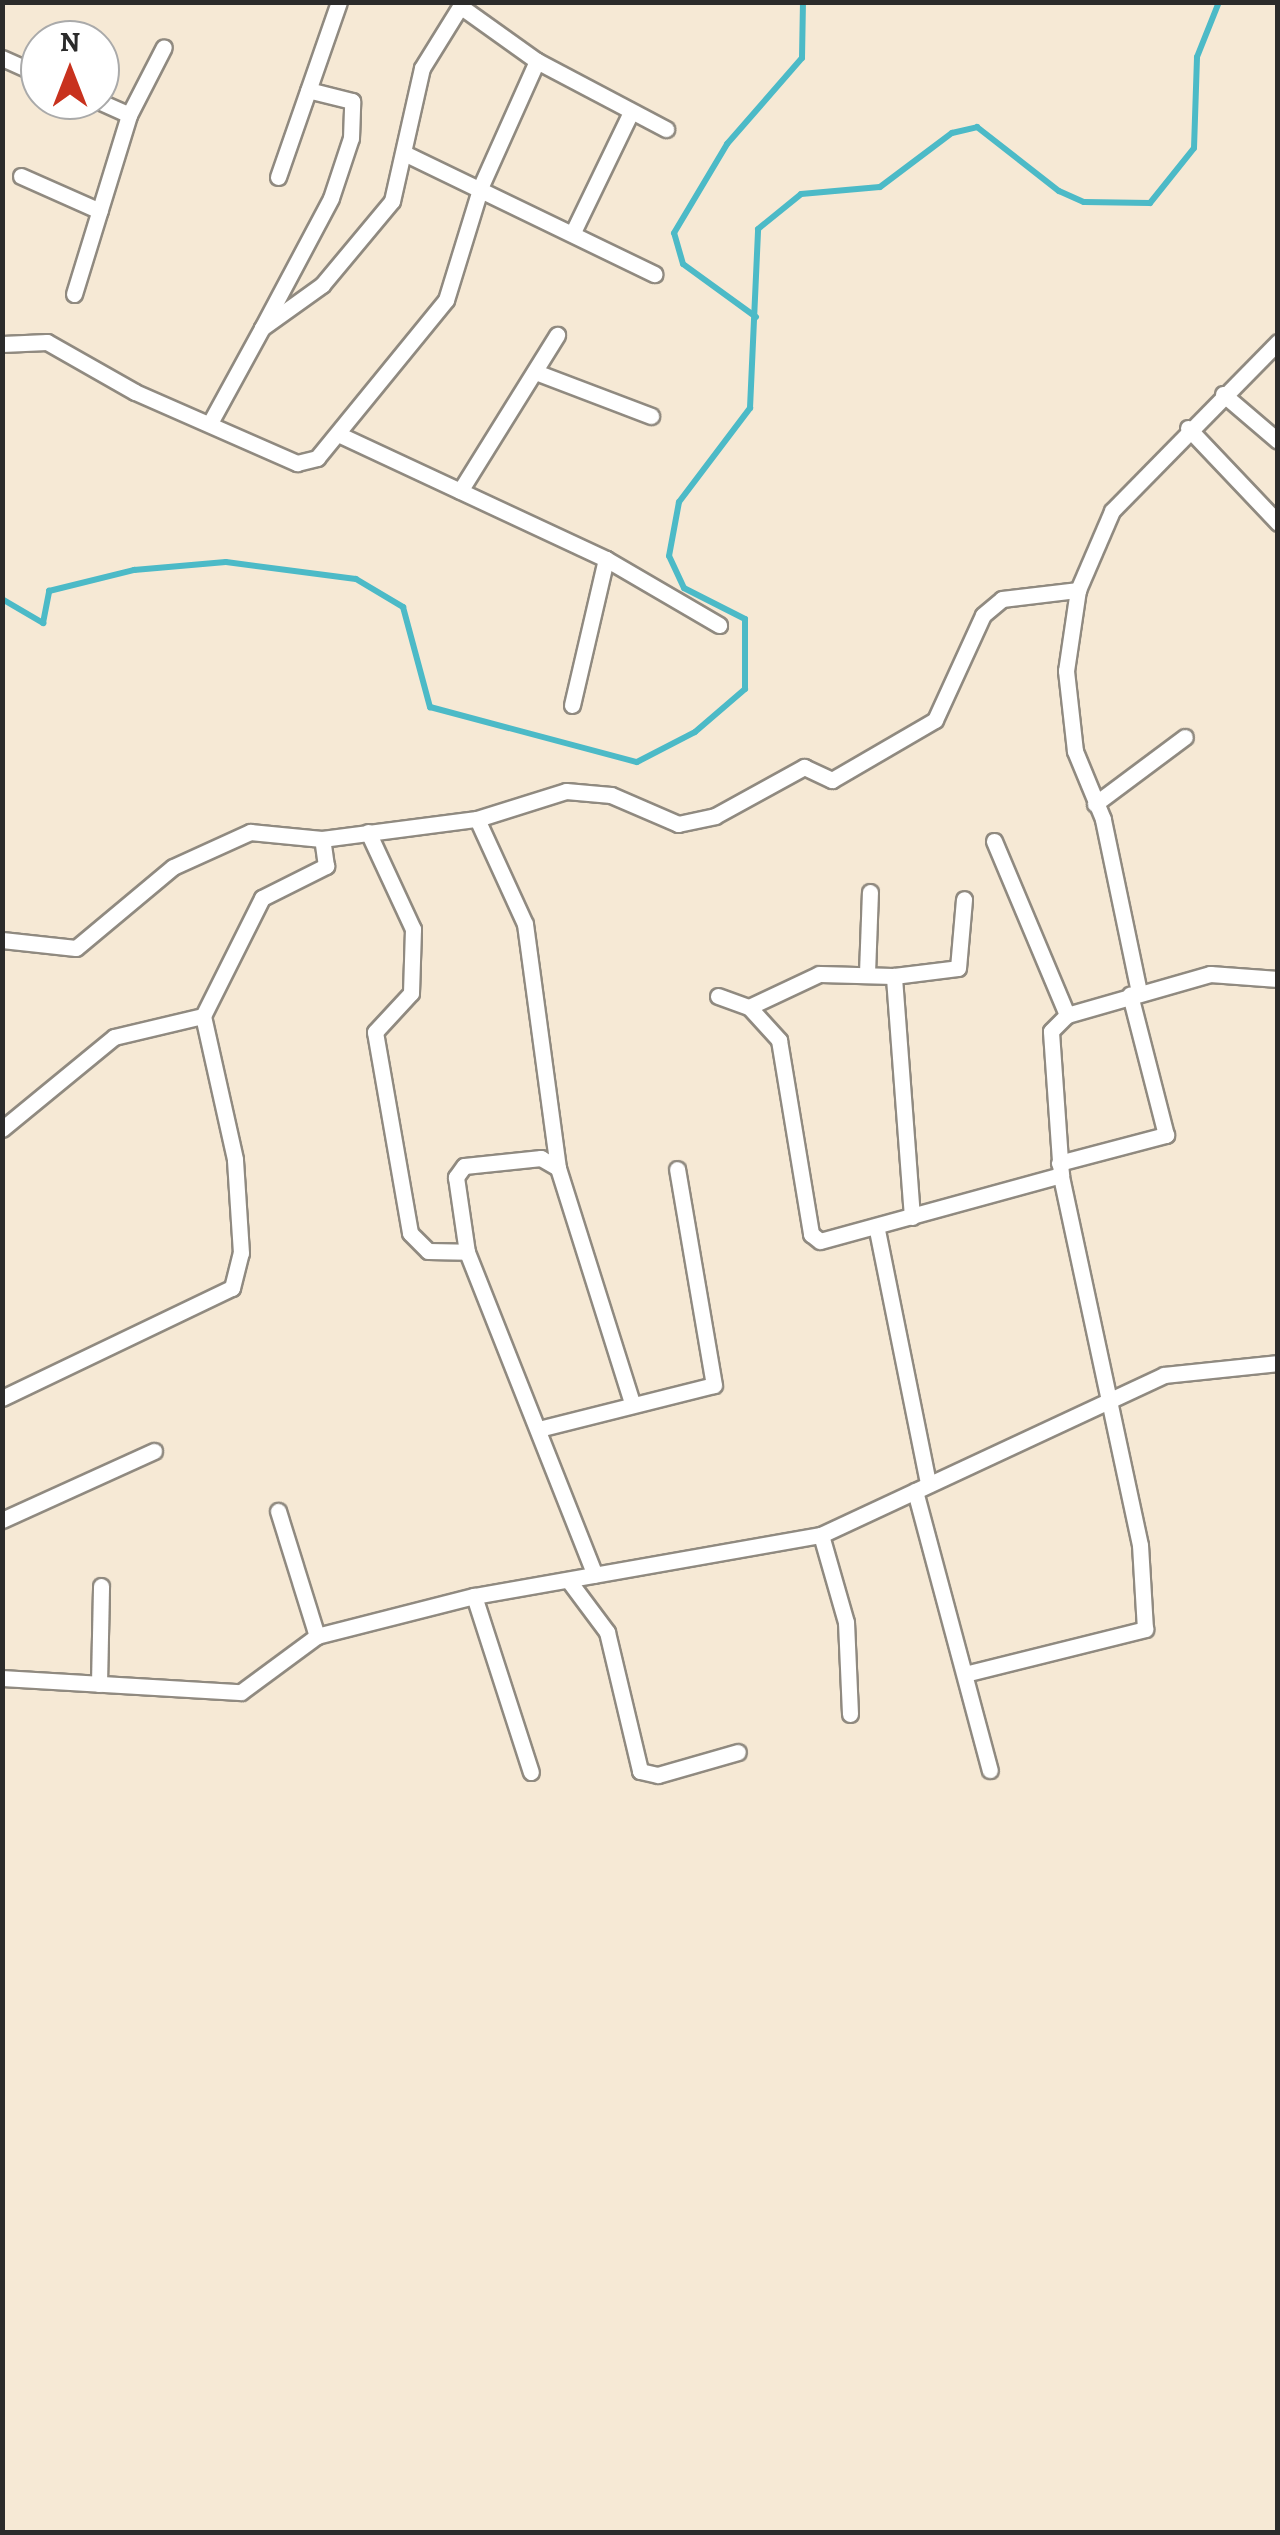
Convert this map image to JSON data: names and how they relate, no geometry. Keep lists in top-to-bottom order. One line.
{"north":"top"}
